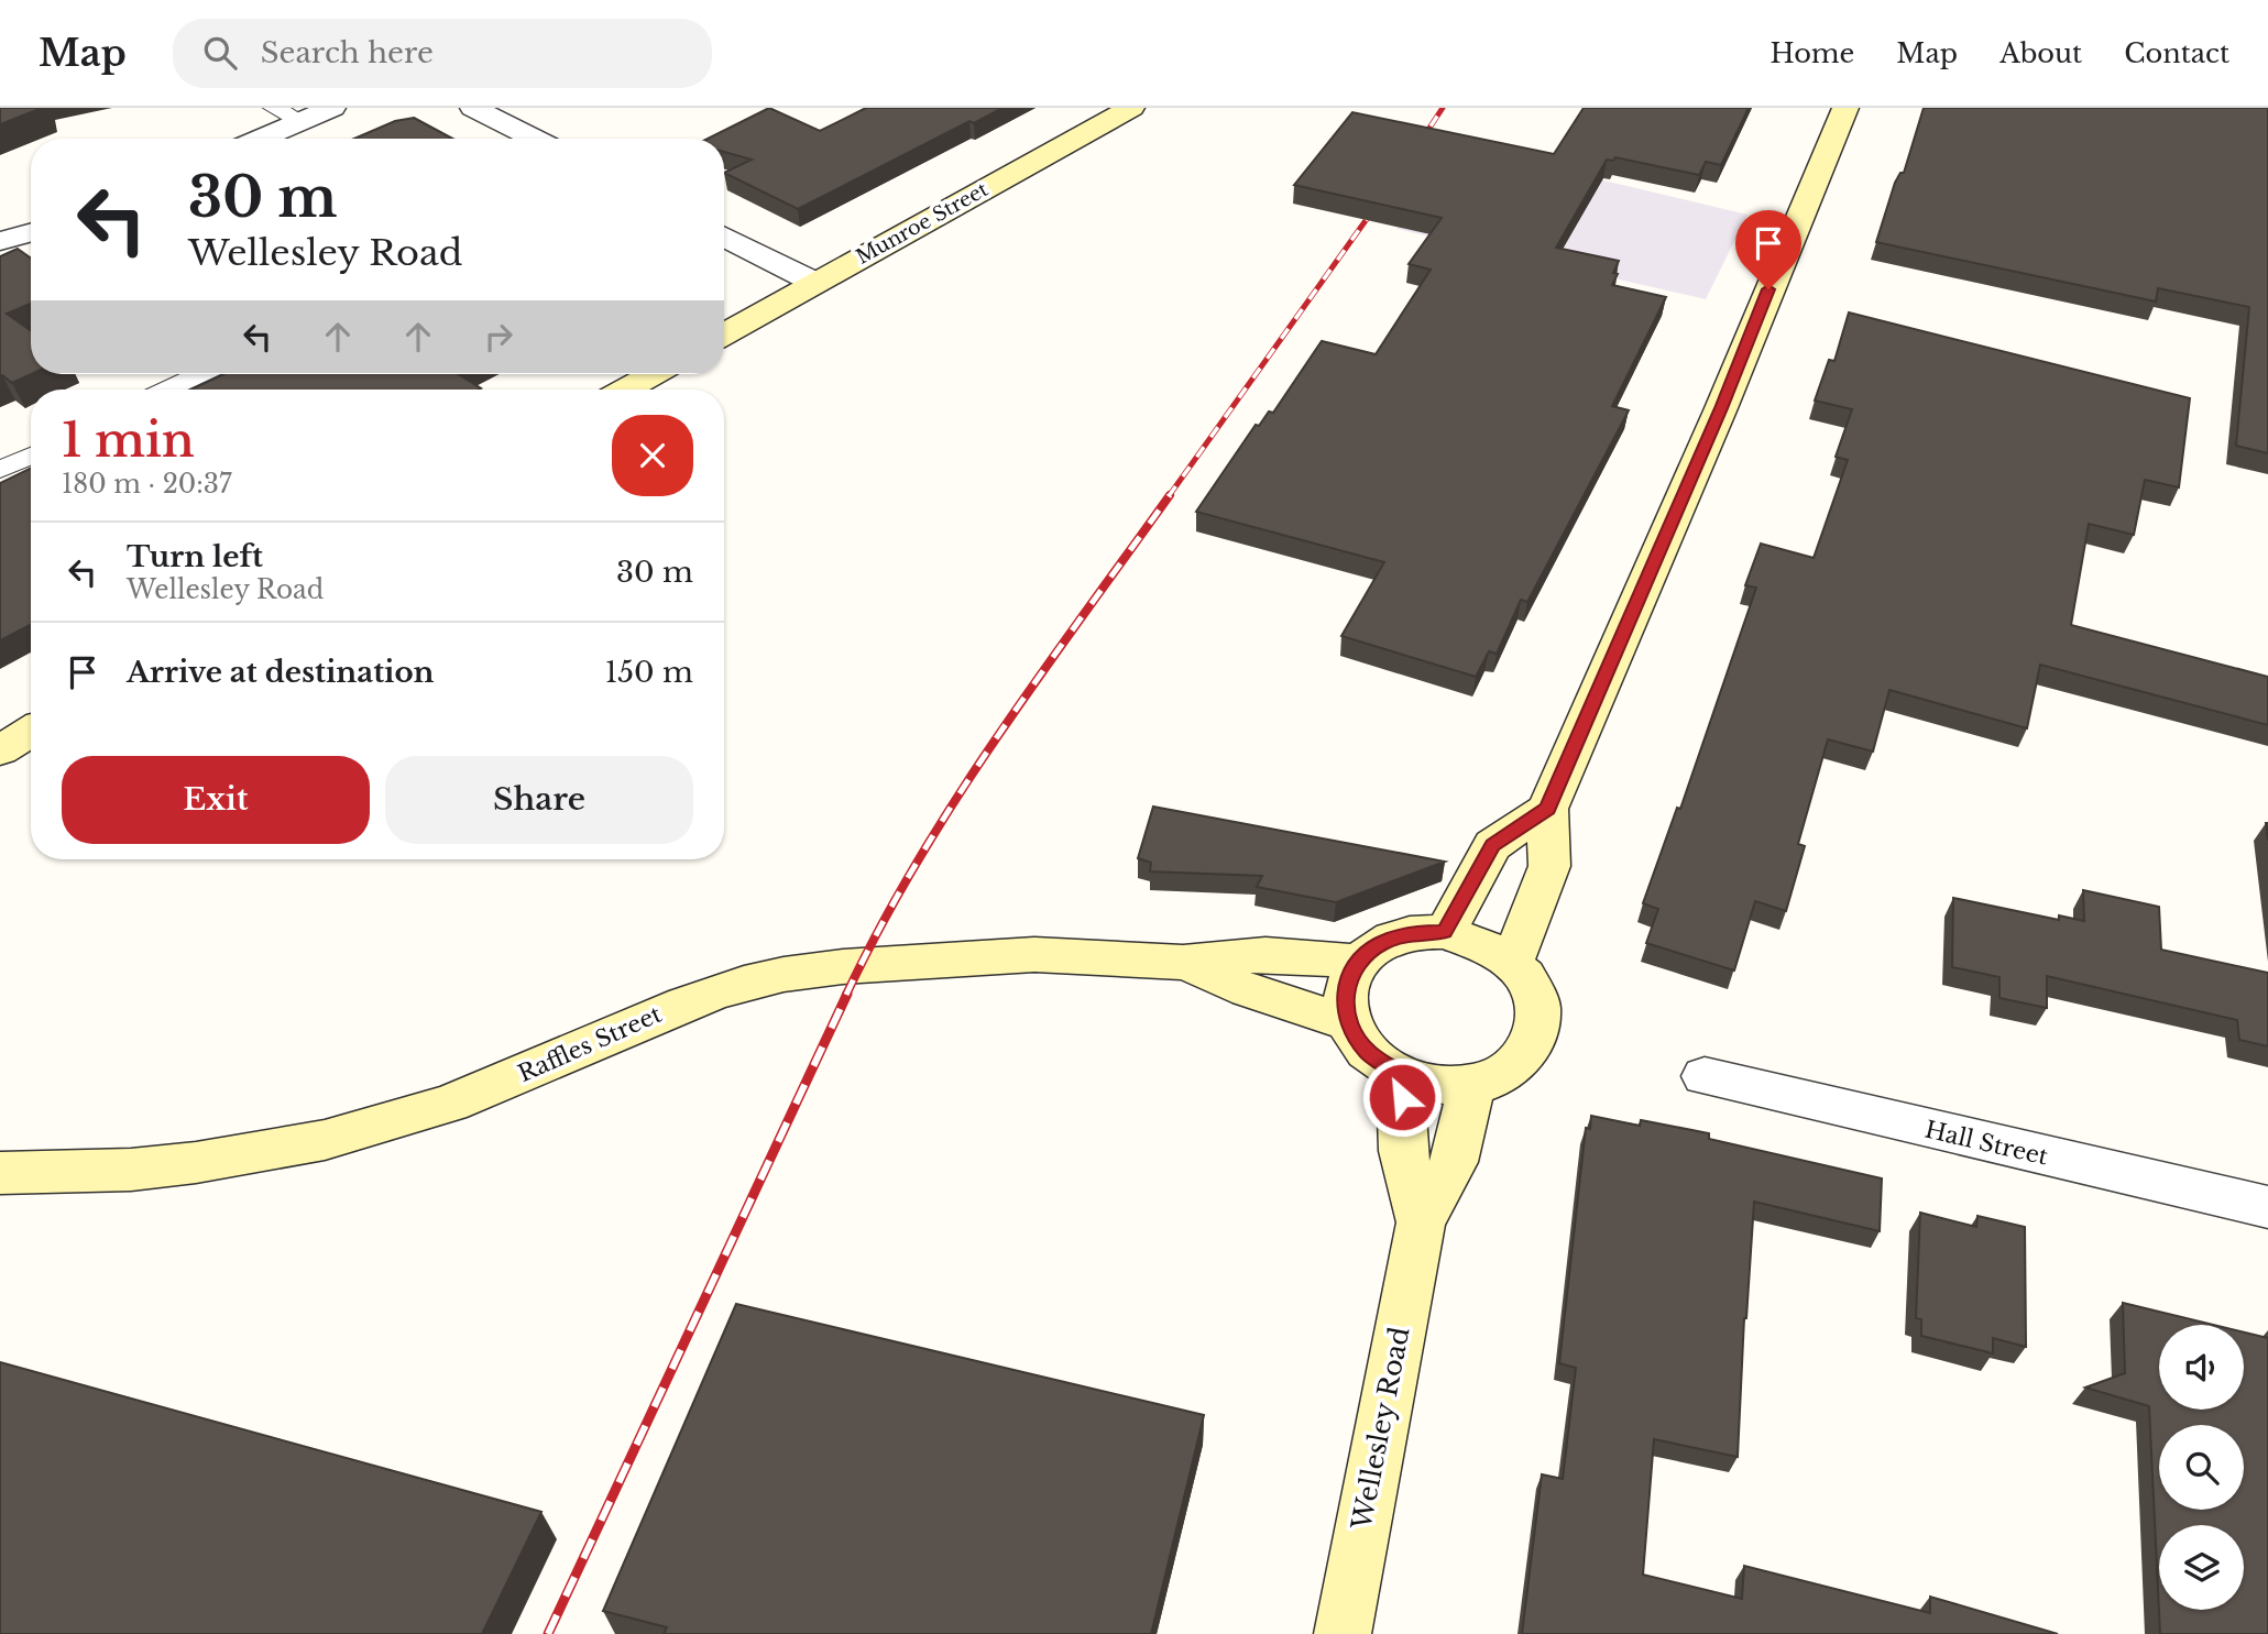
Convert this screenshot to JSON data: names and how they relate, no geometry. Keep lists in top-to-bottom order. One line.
{"streets":{"street":["Munroe Street","Raffles Street","Hall Street","Wellesley Road"]},"crossings":[["Raffles Street","Wellesley Road"]],"page":{"header":"Map","search":"Search here","nav":["Home","Map","About","Contact"],"turn":["30 m","Wellesley Road"],"heading":["1 min","180 m · 20:37"],"list":[{"name":"Turn left","note":"Wellesley Road","value":"30 m"},{"name":"Arrive at destination","value":"150 m"}],"buttons":["Exit","Share"]}}
